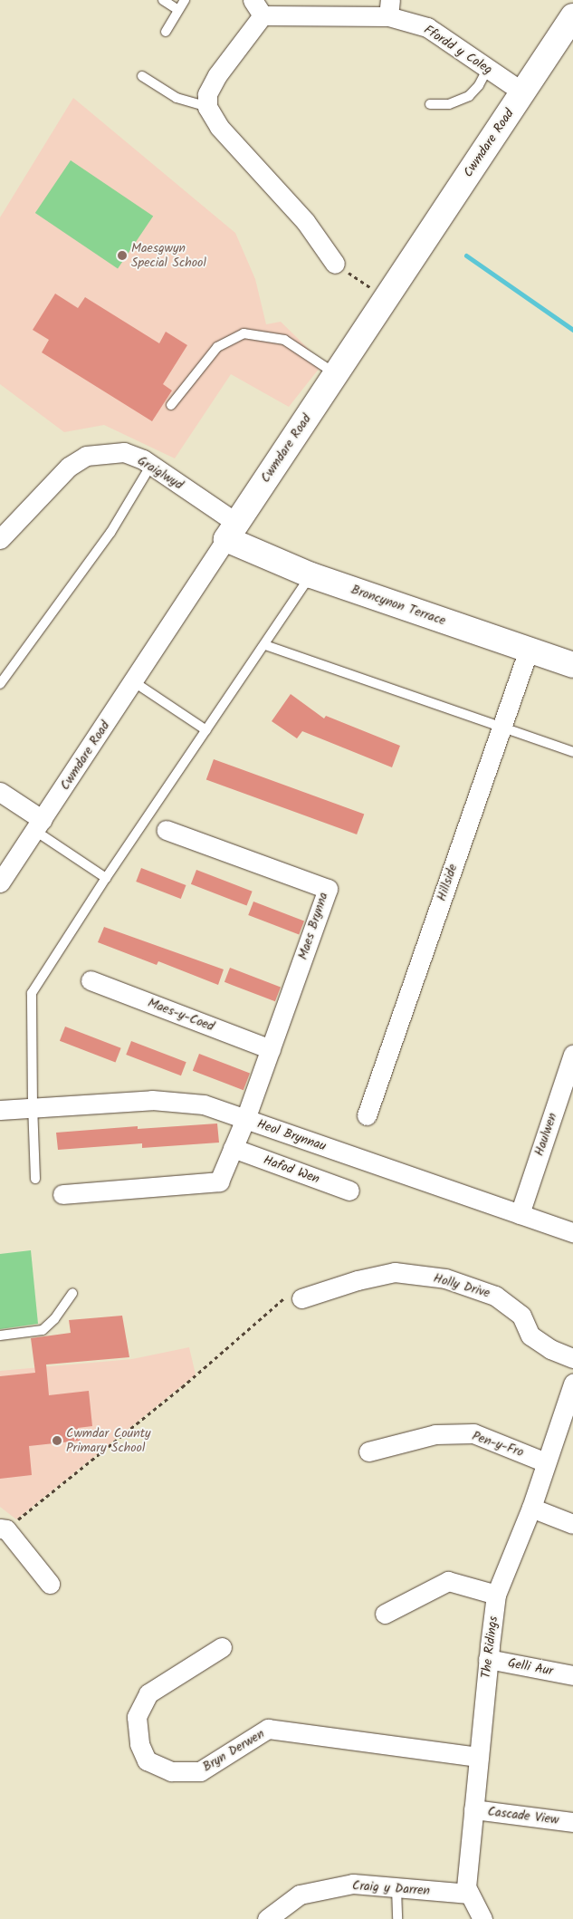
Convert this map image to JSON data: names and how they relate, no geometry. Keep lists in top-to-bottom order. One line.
{"streets":{"street":["Ffordd y Coleg","Cwmdare Road","Graiglwyd","Broncynon Terrace","Hillside","Maes Brynna","Maes-y-Coed","Haulwen","Heol Brynnau","Hafod Wen","Holly Drive","Pen-y-Fro","The Ridings","Gelli Aur","Bryn Derwen","Cascade View","Craig y Darren"]},"crossings":[["Ffordd y Coleg","Cwmdare Road"],["Cwmdare Road","Graiglwyd"],["Cwmdare Road","Broncynon Terrace"],["Graiglwyd","Broncynon Terrace"],["Broncynon Terrace","Hillside"],["Maes Brynna","Maes-y-Coed"],["Haulwen","Heol Brynnau"],["Pen-y-Fro","The Ridings"],["The Ridings","Gelli Aur"],["The Ridings","Bryn Derwen"],["The Ridings","Cascade View"],["The Ridings","Craig y Darren"]],"places":["Maesgwyn Special School","Cwmdar County Primary School"]}
